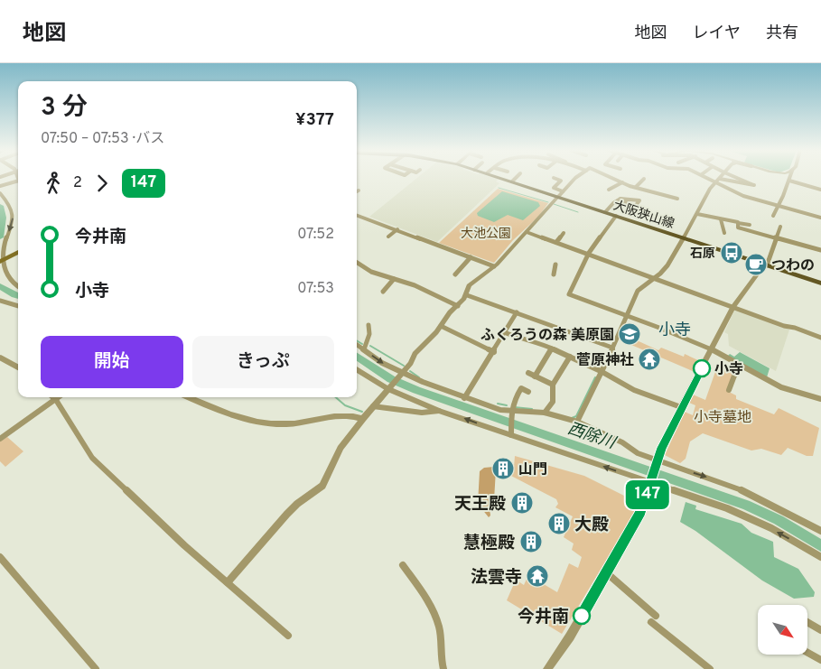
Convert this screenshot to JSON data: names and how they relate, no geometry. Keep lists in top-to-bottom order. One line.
{"streets":{"main road":["大阪狭山線"]},"districts":["小寺"],"water":["西除川"],"parks":["大池公園","小寺墓地"],"places":{"bus stop":["石原"],"cafe":["つわの"],"school or university":["ふくろうの森 美原園"],"temple":["菅原神社","法雲寺"],"other":["小寺","今井南"],"building":["山門","天王殿","大殿","慧極殿"]},"lines":["bus line 147"],"north":"bottom right","page":{"header":"地図","nav":["地図","レイヤ","共有"],"on_map":"147","heading":["3 分","07:50 – 07:53 · バス","¥377"],"legs":["2","147"],"list":[{"name":"今井南","value":"07:52"},{"name":"小寺","value":"07:53"}],"buttons":["開始","きっぷ"]}}
